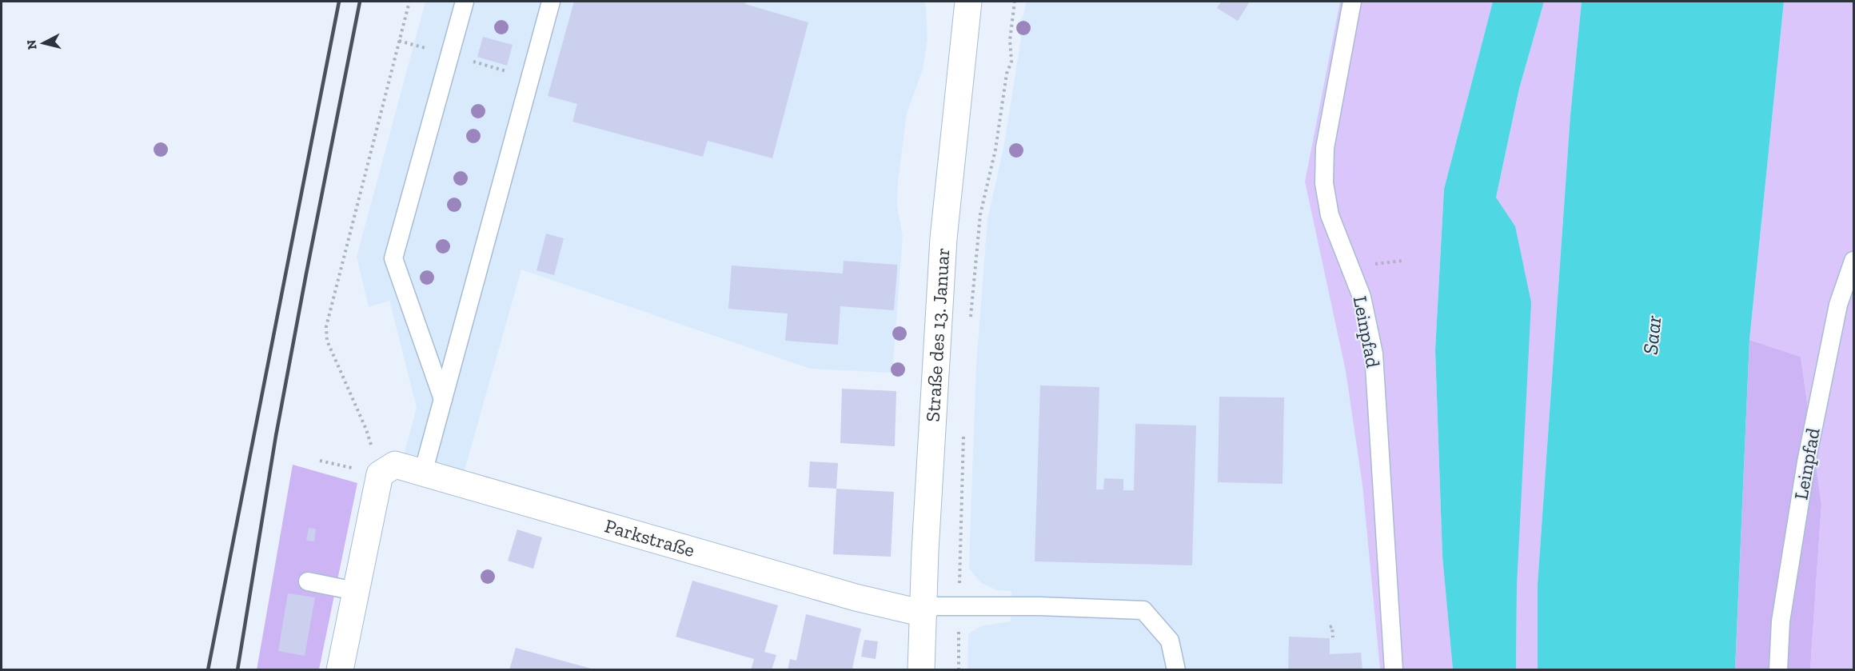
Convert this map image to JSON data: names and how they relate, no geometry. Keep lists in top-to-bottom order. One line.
{"streets":{"street":["Straße des 13. Januar","Parkstraße"],"lane":["Leinpfad"]},"crossings":[["Straße des 13. Januar","Parkstraße"]],"water":["Saar"],"north":"left"}
